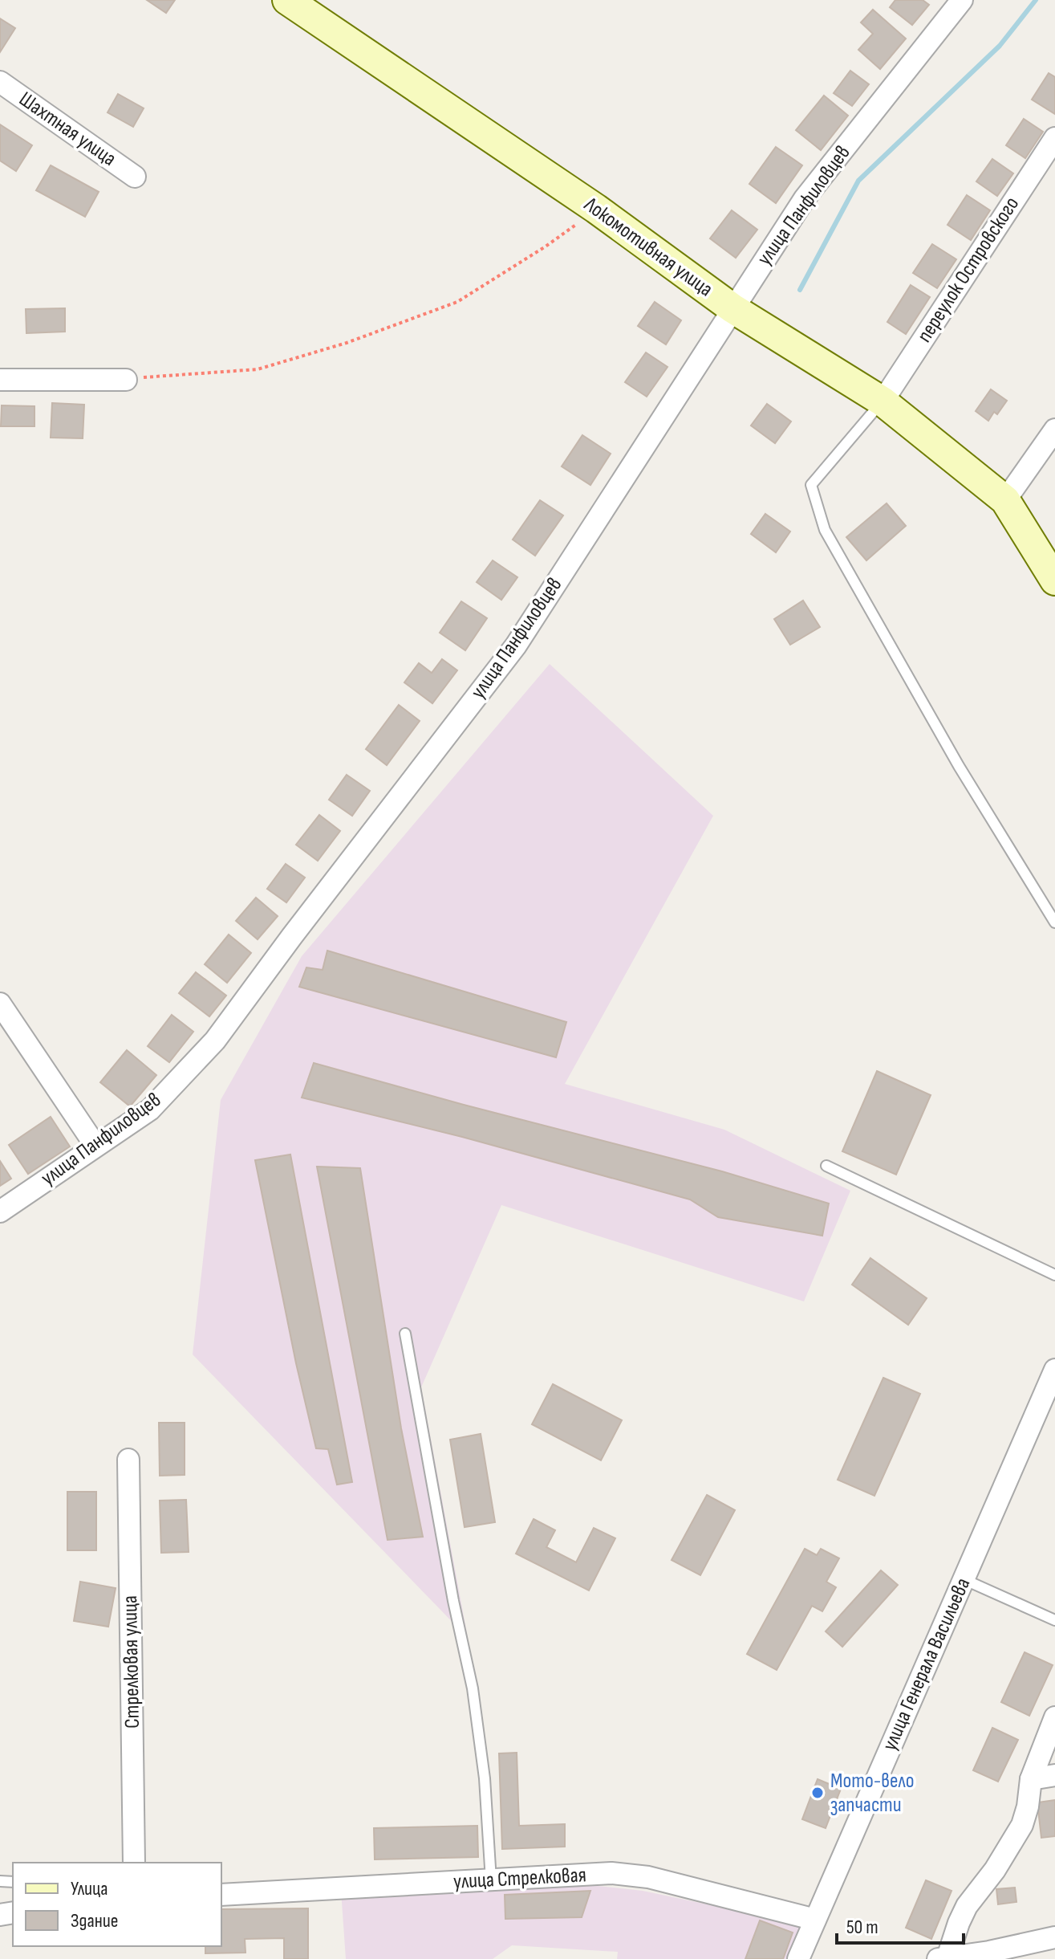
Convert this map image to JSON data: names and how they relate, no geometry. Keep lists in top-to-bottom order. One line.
{"streets":{"main road":["Локомотивная улица"],"street":["Шахтная улица","улица Панфиловцев","переулок Островского","Стрелковая улица","улица Генерала Васильева","улица Стрелковая"]},"crossings":[["улица Панфиловцев","Локомотивная улица"],["Локомотивная улица","переулок Островского"],["улица Генерала Васильева","улица Стрелковая"]],"places":["Мото-вело запчасти"],"legend":["Улица","Здание"],"scale_bar":"50 m"}
